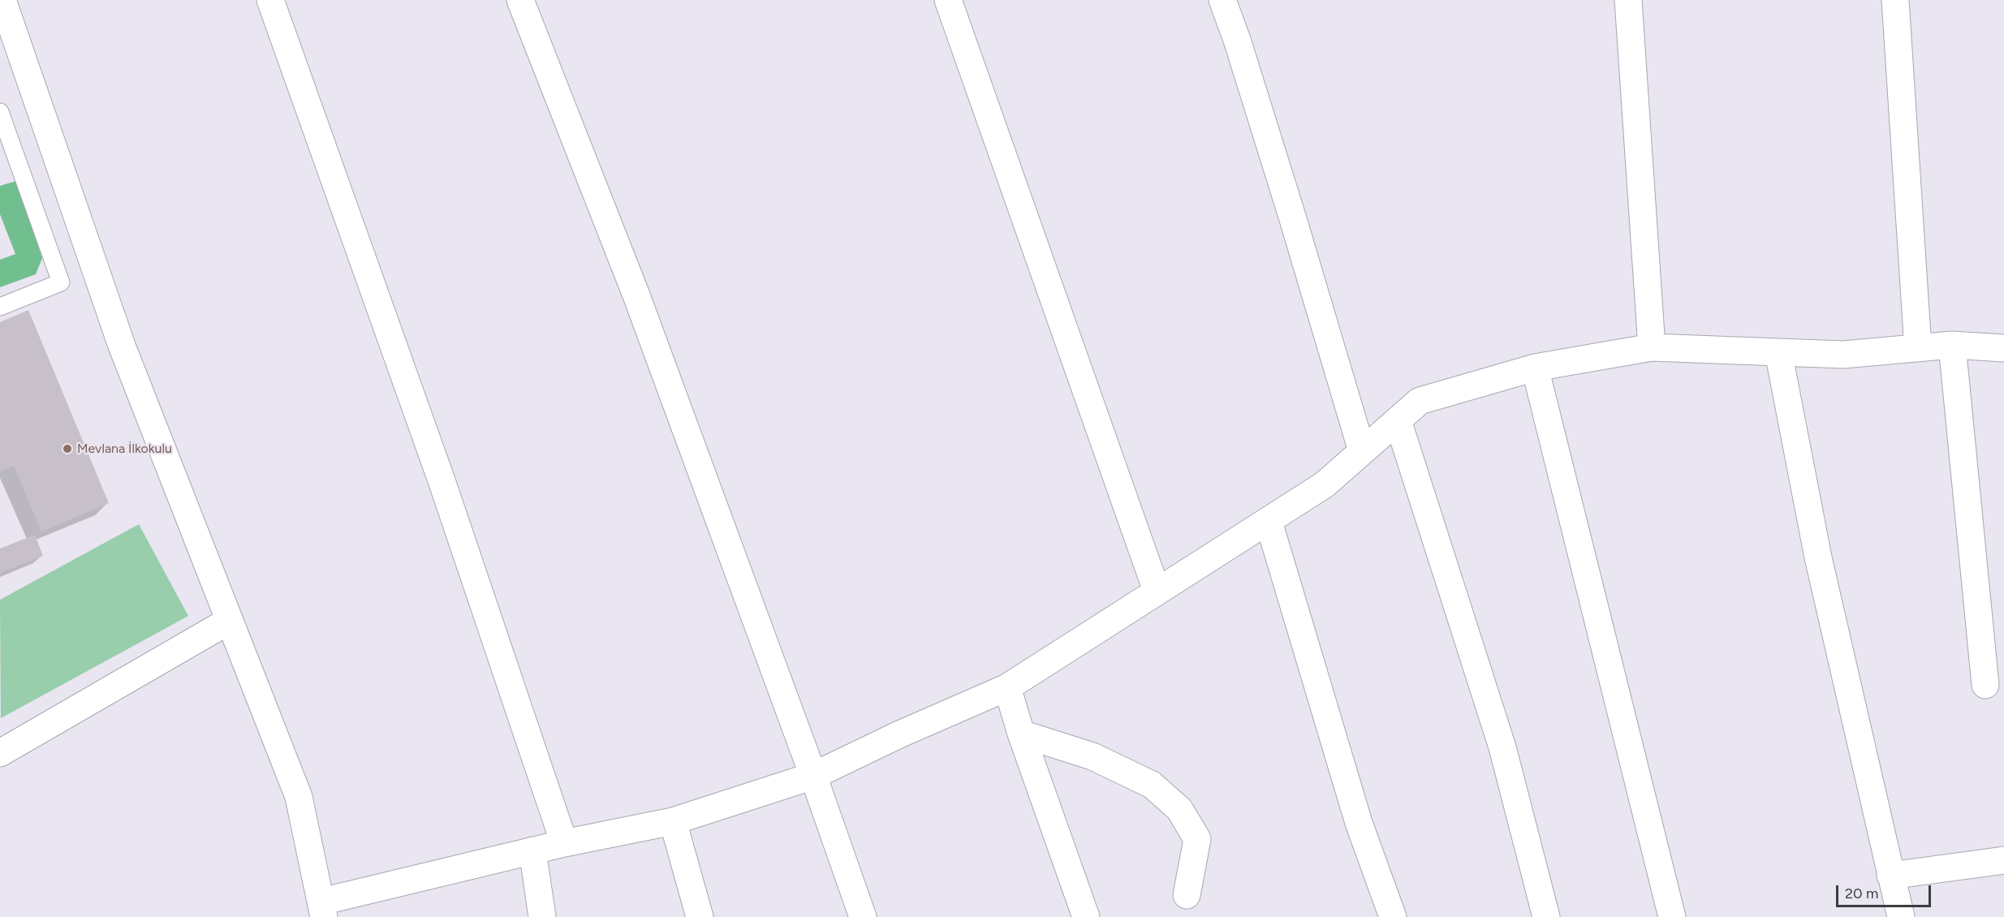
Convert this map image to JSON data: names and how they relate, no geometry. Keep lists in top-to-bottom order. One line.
{"places":["Mevlana İlkokulu"],"scale_bar":"20 m"}
